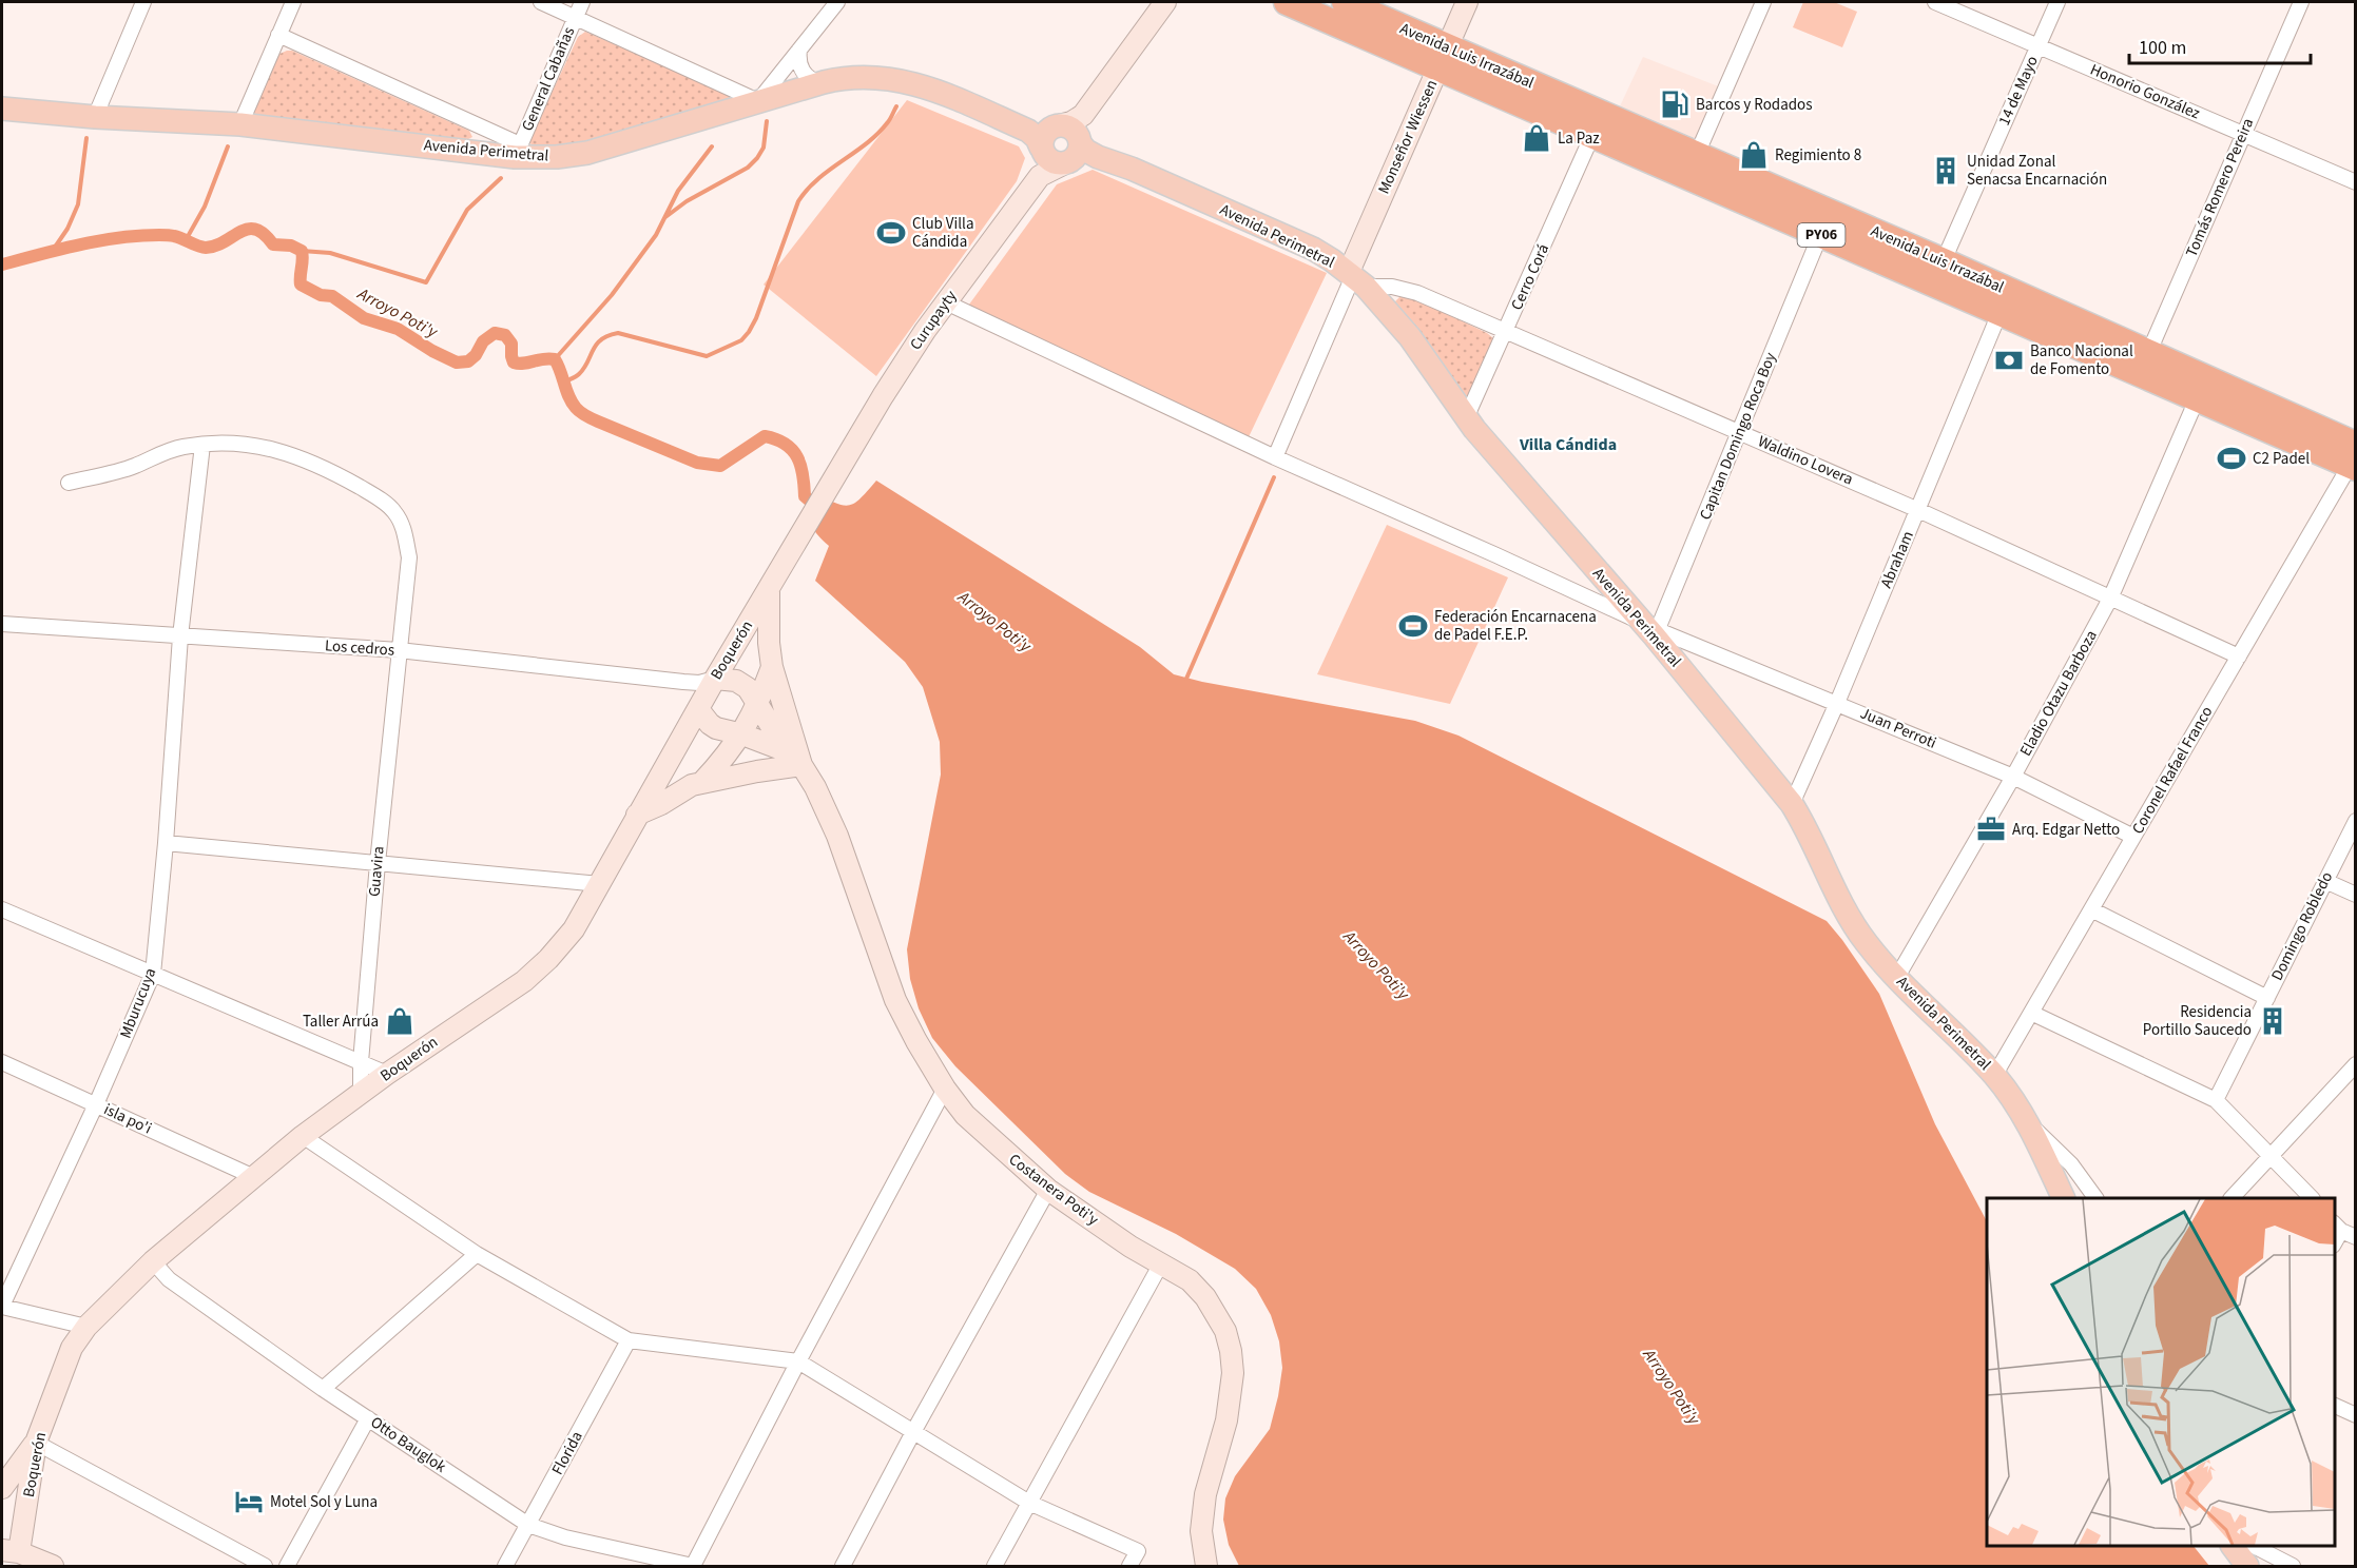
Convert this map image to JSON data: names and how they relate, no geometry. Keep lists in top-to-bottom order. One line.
{"streets":{"highway":["Avenida Luis Irrazábal","PY06"],"main road":["Avenida Perimetral"],"street":["General Cabañas","14 de Mayo","Honorio González","Monseñor Wiessen","Tomás Romero Pereira","Cerro Corá","Curupayty","Capitan Domingo Roca Boy","Waldino Lovera","Abraham","Los cedros","Boquerón","Eladio Otazu Barboza","Juan Perroti","Coronel Rafael Franco","Guavira","Domingo Robledo","Mburucuya","isla po'i","Costanera Poti'y","Otto Bauglok","Florida"]},"crossings":[["Avenida Luis Irrazábal","14 de Mayo"],["Avenida Luis Irrazábal","Monseñor Wiessen"],["Avenida Luis Irrazábal","Tomás Romero Pereira"],["Avenida Luis Irrazábal","PY06"],["Avenida Luis Irrazábal","Coronel Rafael Franco"],["General Cabañas","Avenida Perimetral"],["14 de Mayo","Honorio González"],["14 de Mayo","PY06"],["Honorio González","Tomás Romero Pereira"],["Monseñor Wiessen","Avenida Perimetral"],["Monseñor Wiessen","PY06"],["Monseñor Wiessen","Waldino Lovera"],["Avenida Perimetral","Cerro Corá"],["Avenida Perimetral","Curupayty"],["Avenida Perimetral","Capitan Domingo Roca Boy"],["Avenida Perimetral","Waldino Lovera"],["Avenida Perimetral","Abraham"],["Avenida Perimetral","Eladio Otazu Barboza"],["Avenida Perimetral","Juan Perroti"],["Avenida Perimetral","Coronel Rafael Franco"],["Tomás Romero Pereira","PY06"],["PY06","Cerro Corá"],["PY06","Capitan Domingo Roca Boy"],["PY06","Abraham"],["PY06","Eladio Otazu Barboza"],["PY06","Coronel Rafael Franco"],["Cerro Corá","Waldino Lovera"],["Curupayty","Boquerón"],["Curupayty","Juan Perroti"],["Capitan Domingo Roca Boy","Waldino Lovera"],["Capitan Domingo Roca Boy","Juan Perroti"],["Waldino Lovera","Abraham"],["Waldino Lovera","Eladio Otazu Barboza"],["Waldino Lovera","Coronel Rafael Franco"],["Abraham","Juan Perroti"],["Los cedros","Boquerón"],["Los cedros","Guavira"],["Los cedros","Mburucuya"],["Los cedros","Costanera Poti'y"],["Boquerón","Guavira"],["Boquerón","isla po'i"],["Boquerón","Costanera Poti'y"],["Boquerón","Otto Bauglok"],["Eladio Otazu Barboza","Juan Perroti"],["Juan Perroti","Coronel Rafael Franco"],["Guavira","Mburucuya"],["Mburucuya","isla po'i"],["Otto Bauglok","Florida"]],"districts":["Villa Cándida"],"water":["Arroyo Poti'y"],"places":{"fuel station":["Barcos y Rodados"],"shop":["La Paz","Regimiento 8","Taller Arrúa"],"building":["Unidad Zonal Senacsa Encarnación","Residencia Portillo Saucedo"],"sports":["Club Villa Cándida","C2 Padel","Federación Encarnacena de Padel F.E.P."],"bank":["Banco Nacional de Fomento"],"office":["Arq. Edgar Netto"],"hotel":["Motel Sol y Luna"]},"scale_bar":"100 m"}
